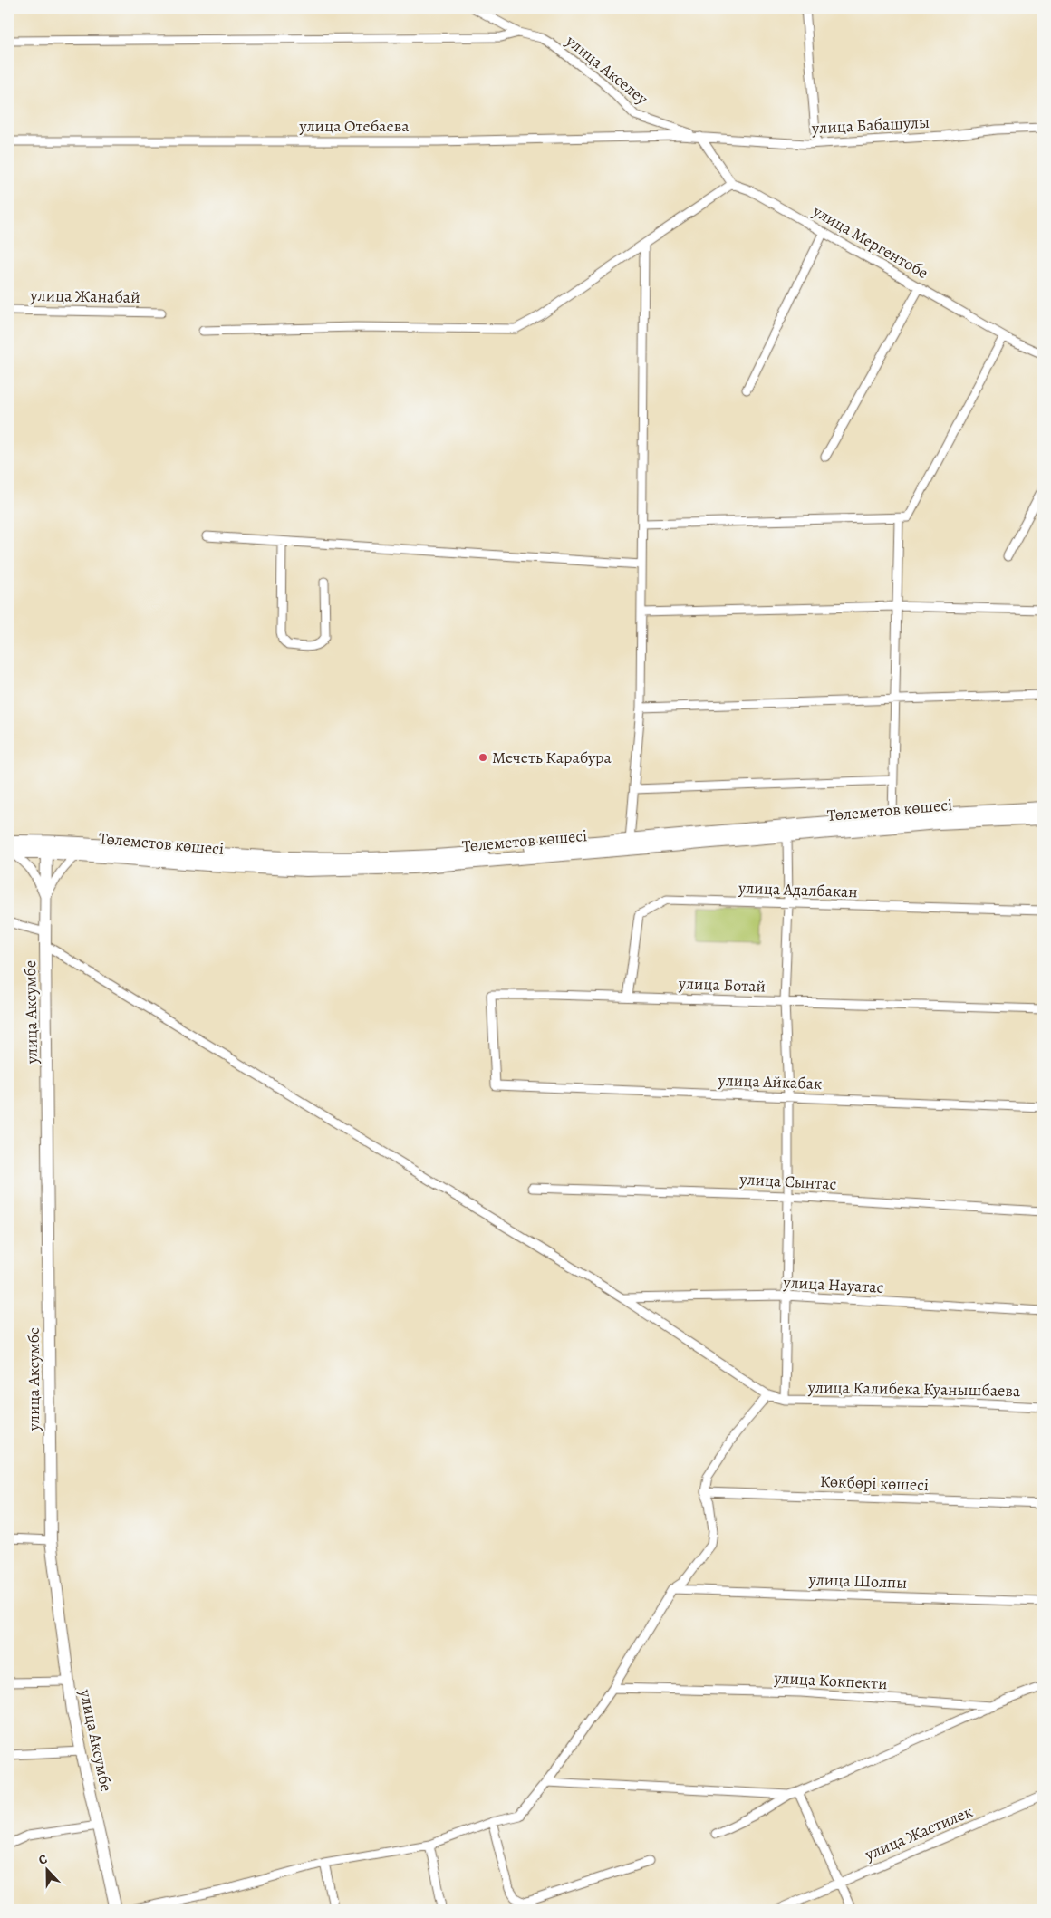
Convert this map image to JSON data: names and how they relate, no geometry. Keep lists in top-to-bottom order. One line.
{"streets":{"main road":["Төлеметов көшесі","улица Аксумбе"],"street":["улица Акселеу","улица Бабашулы","улица Отебаева","улица Мергентобе","улица Жанабай","улица Адалбакан","улица Ботай","улица Айкабак","улица Сынтас","улица Науатас","улица Калибека Куанышбаева","Көкбөрі көшесі","улица Шолпы","улица Кокпекти","улица Жастилек"]},"crossings":[["улица Акселеу","улица Бабашулы"],["улица Акселеу","улица Отебаева"],["улица Бабашулы","улица Отебаева"],["Төлеметов көшесі","улица Аксумбе"],["улица Адалбакан","улица Ботай"],["улица Ботай","улица Айкабак"],["улица Аксумбе","улица Калибека Куанышбаева"],["улица Науатас","улица Калибека Куанышбаева"]],"places":["Мечеть Карабура"],"north":"top"}
